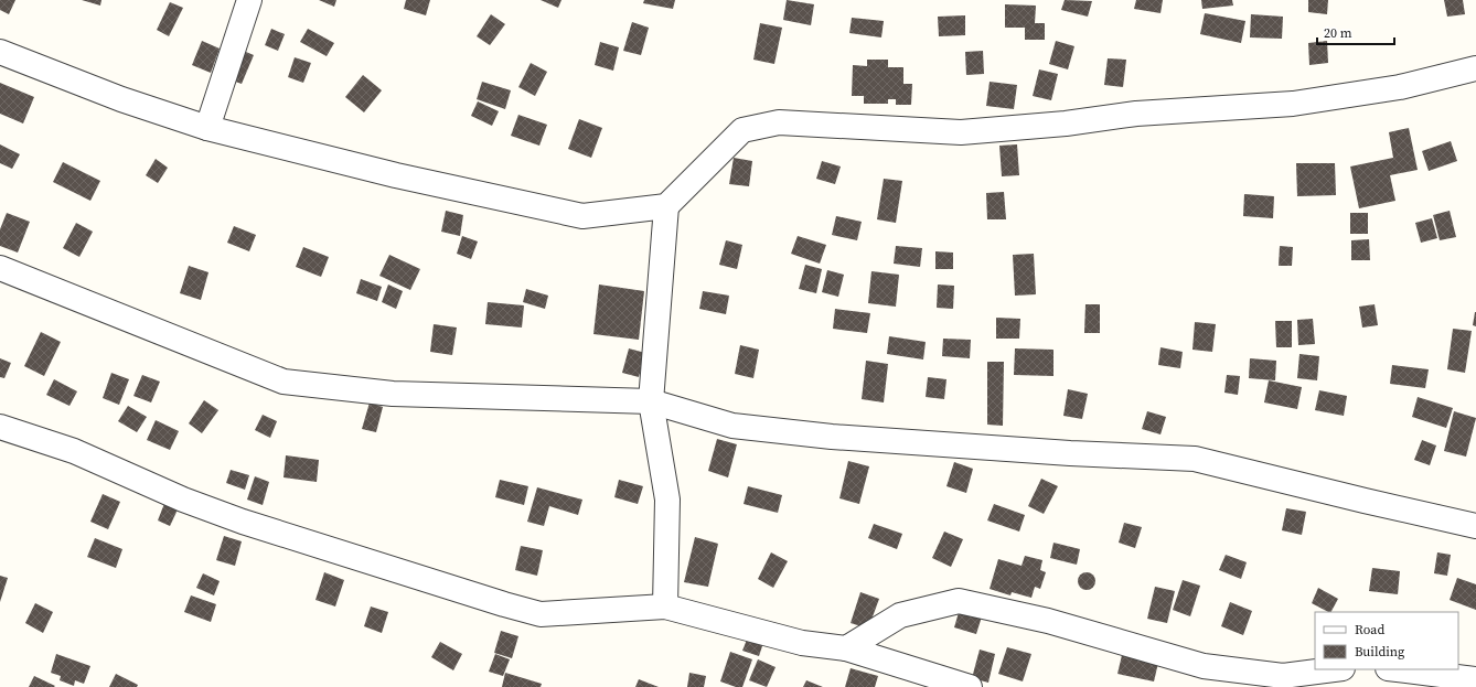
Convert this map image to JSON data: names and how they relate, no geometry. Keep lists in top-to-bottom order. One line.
{"legend":["Road","Building"],"scale_bar":"20 m"}
